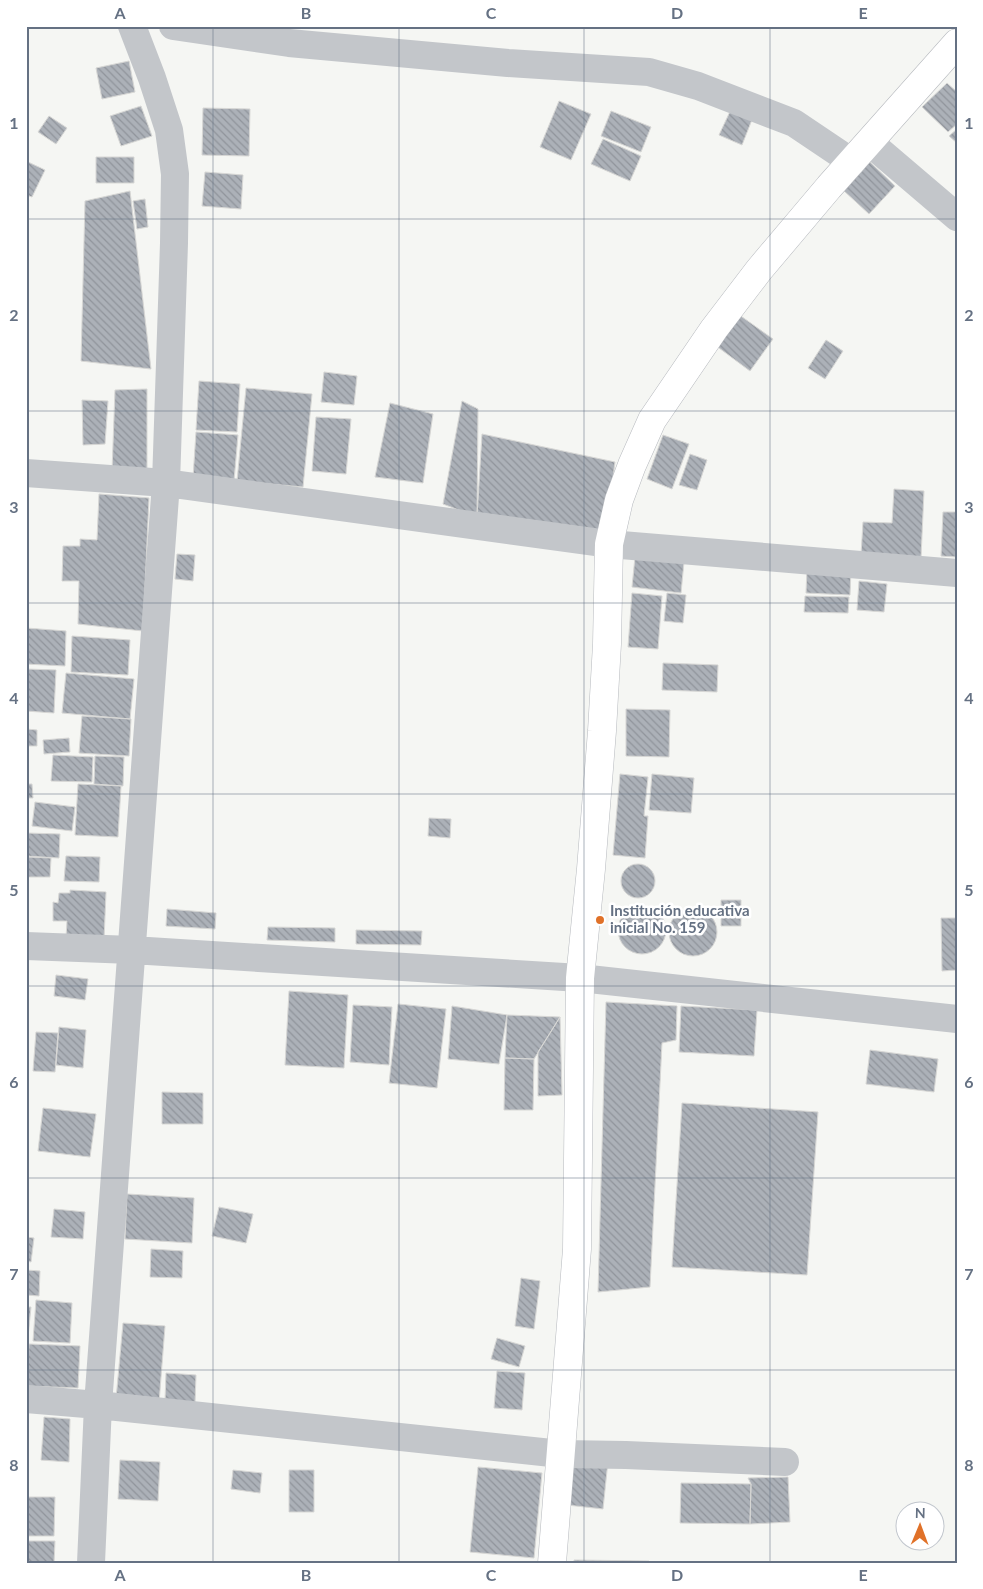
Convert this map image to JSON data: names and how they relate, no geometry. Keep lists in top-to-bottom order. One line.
{"places":["Institución educativa inicial No. 159"],"north":"top","grid":{"columns":["A","B","C","D","E"],"rows":["1","2","3","4","5","6","7","8"]}}
